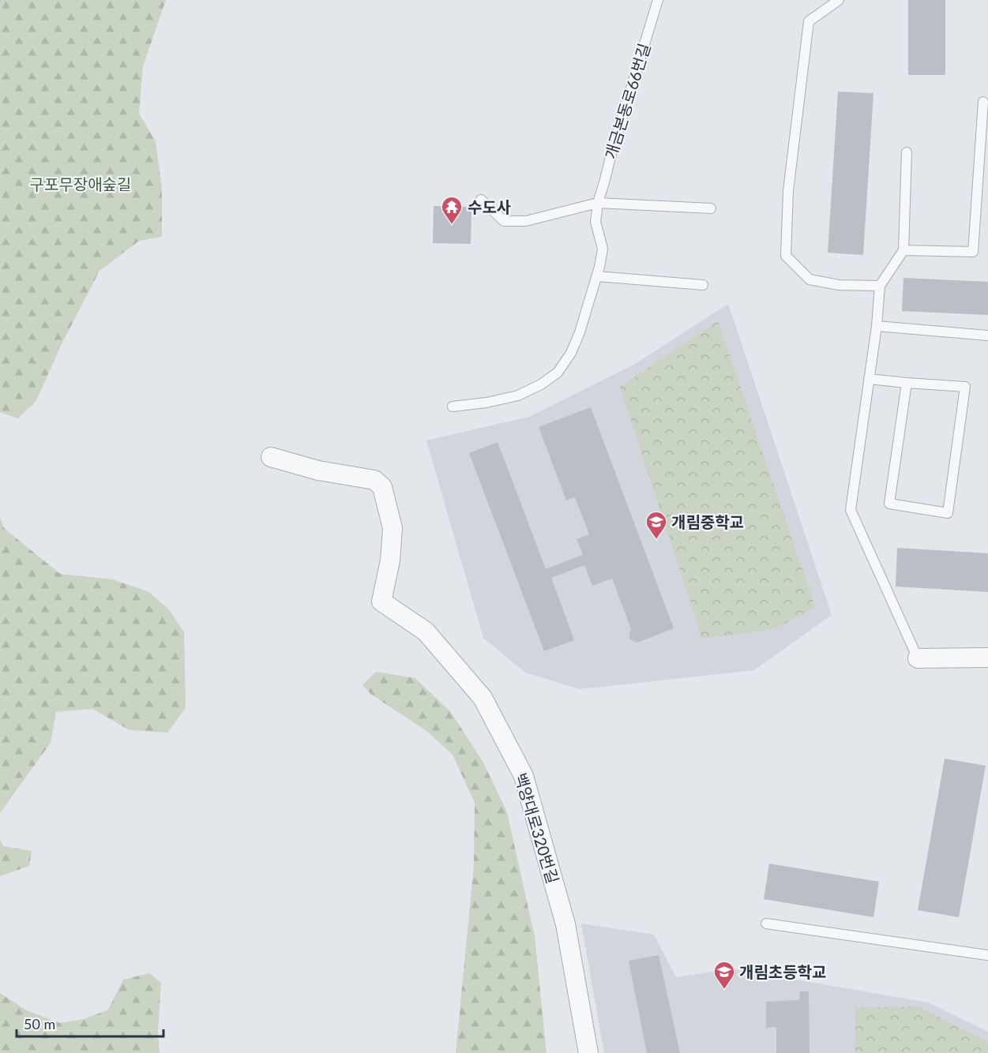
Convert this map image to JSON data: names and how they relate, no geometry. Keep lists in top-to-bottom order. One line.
{"streets":{"street":["백양대로320번길"],"lane":["개금본동로66번길"]},"parks":["구포무장애숲길"],"places":{"temple":["수도사"],"school or university":["개림중학교","개림초등학교"]},"scale_bar":"50 m"}
